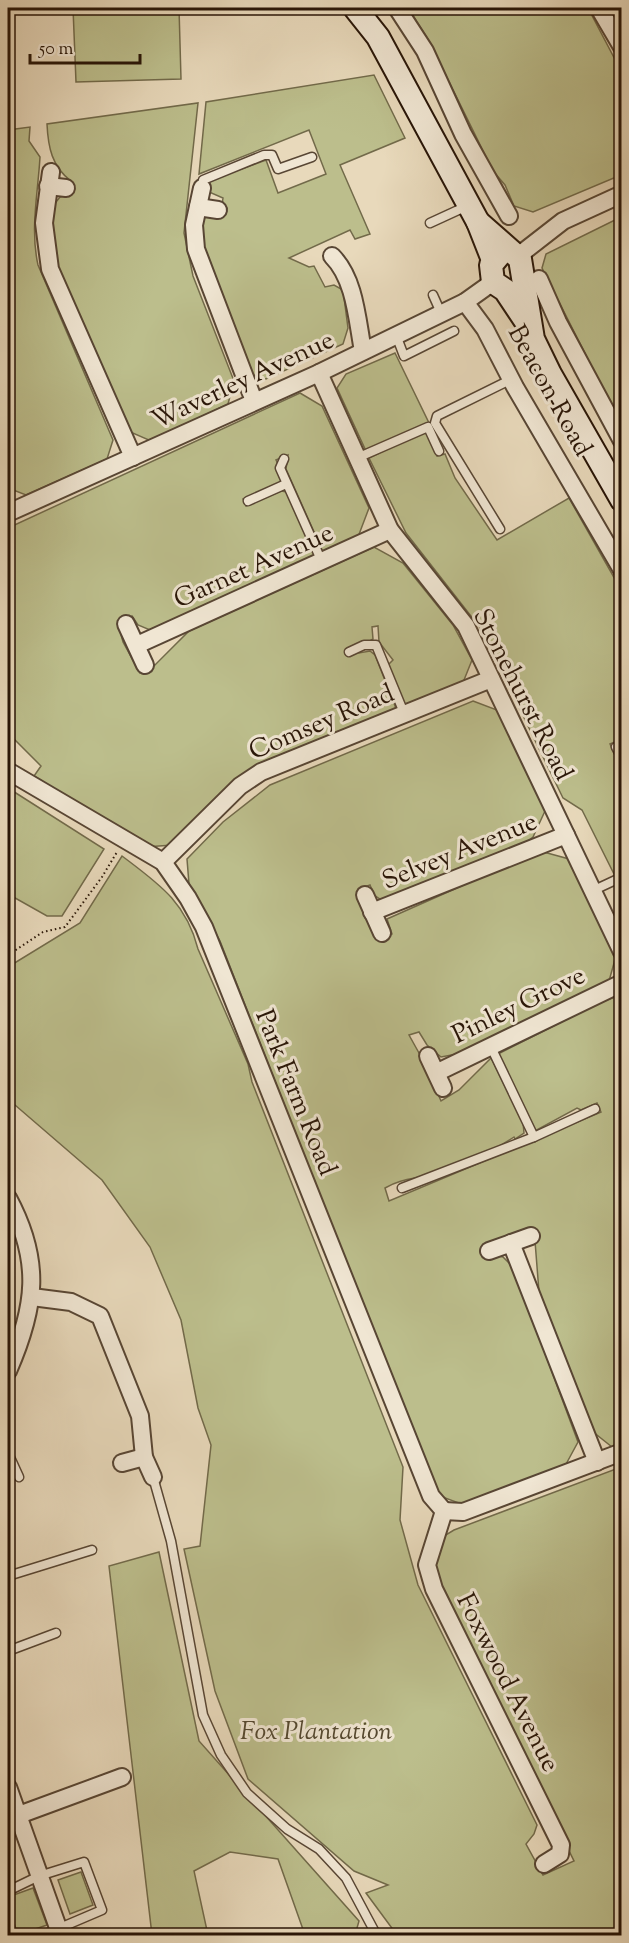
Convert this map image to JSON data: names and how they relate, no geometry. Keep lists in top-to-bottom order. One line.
{"streets":{"main road":["Beacon Road"],"street":["Waverley Avenue","Garnet Avenue","Stonehurst Road","Comsey Road","Selvey Avenue","Pinley Grove","Park Farm Road","Foxwood Avenue"]},"crossings":[["Waverley Avenue","Beacon Road"],["Waverley Avenue","Stonehurst Road"],["Garnet Avenue","Stonehurst Road"],["Stonehurst Road","Comsey Road"],["Stonehurst Road","Selvey Avenue"],["Comsey Road","Park Farm Road"],["Park Farm Road","Foxwood Avenue"]],"parks":["Fox Plantation"],"scale_bar":"50 m"}
